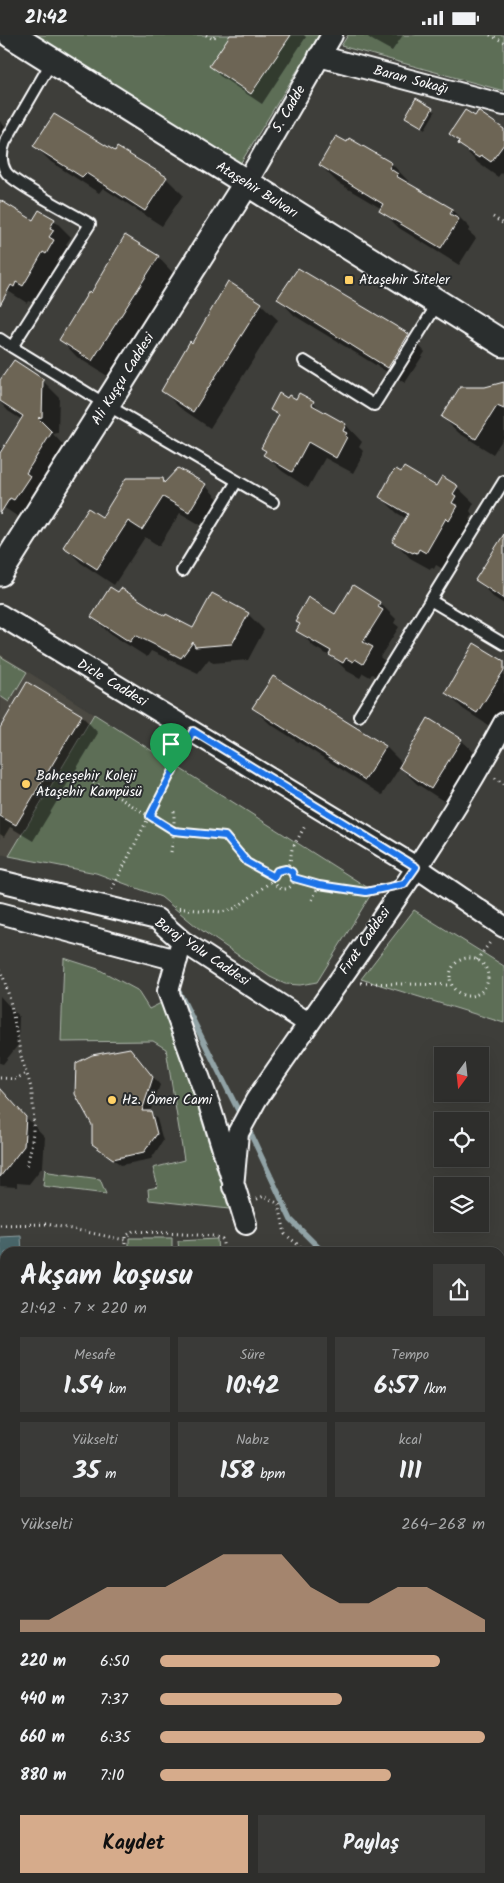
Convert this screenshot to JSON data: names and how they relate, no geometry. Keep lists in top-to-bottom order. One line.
{"streets":{"street":["Baran Sokağı","5. Cadde","Ataşehir Bulvarı","Ali Kuşçu Caddesi","Dicle Caddesi","Fırat Caddesi","Baraj Yolu Caddesi"]},"crossings":[["Baran Sokağı","5. Cadde"],["5. Cadde","Ataşehir Bulvarı"],["5. Cadde","Ali Kuşçu Caddesi"],["Ataşehir Bulvarı","Ali Kuşçu Caddesi"],["Dicle Caddesi","Fırat Caddesi"],["Fırat Caddesi","Baraj Yolu Caddesi"]],"places":{"transit":["Ataşehir Siteler"],"other":["Bahçeşehir Koleji Ataşehir Kampüsü","Hz. Ömer Cami"]},"north":"bottom","page":{"status":"21:42","heading":["Akşam koşusu","21:42 · 7 × 220 m"],"stats":[["Mesafe","1.54 km"],["Süre","10:42"],["Tempo","6:57 /km"],["Yükselti","35 m"],["Nabız","158 bpm"],["kcal","111"]],"chart":["Yükselti","264–268 m"],"list":[{"name":"220 m","note":"6:50"},{"name":"440 m","note":"7:37"},{"name":"660 m","note":"6:35"},{"name":"880 m","note":"7:10"}],"buttons":["Kaydet","Paylaş"]}}
